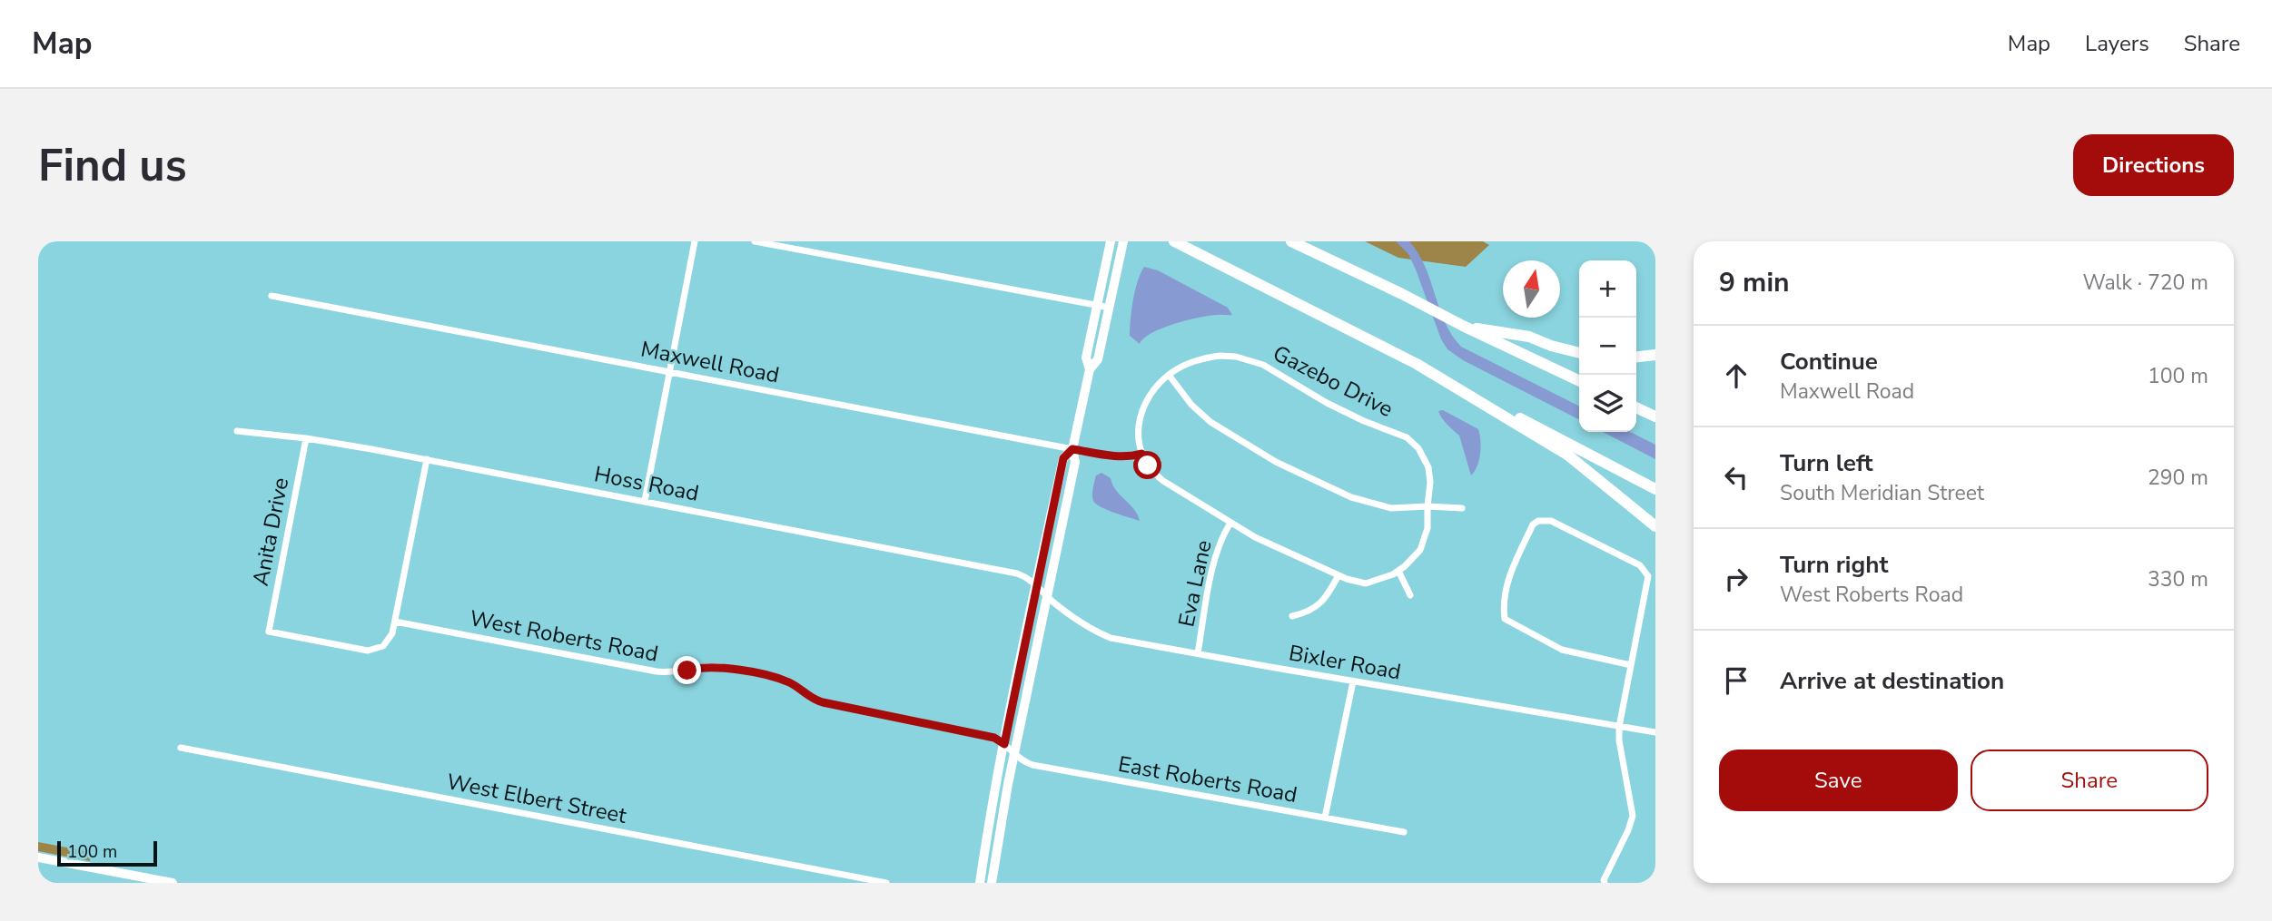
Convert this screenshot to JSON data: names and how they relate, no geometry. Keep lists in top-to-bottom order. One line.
{"streets":{"street":["Maxwell Road","Gazebo Drive","Hoss Road","Anita Drive","Eva Lane","West Roberts Road","Bixler Road","East Roberts Road","West Elbert Street"]},"crossings":[["Hoss Road","Anita Drive"],["Hoss Road","Bixler Road"],["Anita Drive","West Roberts Road"],["Eva Lane","Bixler Road"],["West Roberts Road","East Roberts Road"]],"scale_bar":"100 m","north":"top","page":{"header":"Map","nav":["Map","Layers","Share"],"buttons":["Directions",["Save","Share"]],"title":"Find us","heading":["9 min","Walk · 720 m"],"map_buttons":["+","−"],"list":[["Continue","Maxwell Road","100 m"],["Turn left","South Meridian Street","290 m"],["Turn right","West Roberts Road","330 m"],"Arrive at destination"],"scale":"100 m"}}
